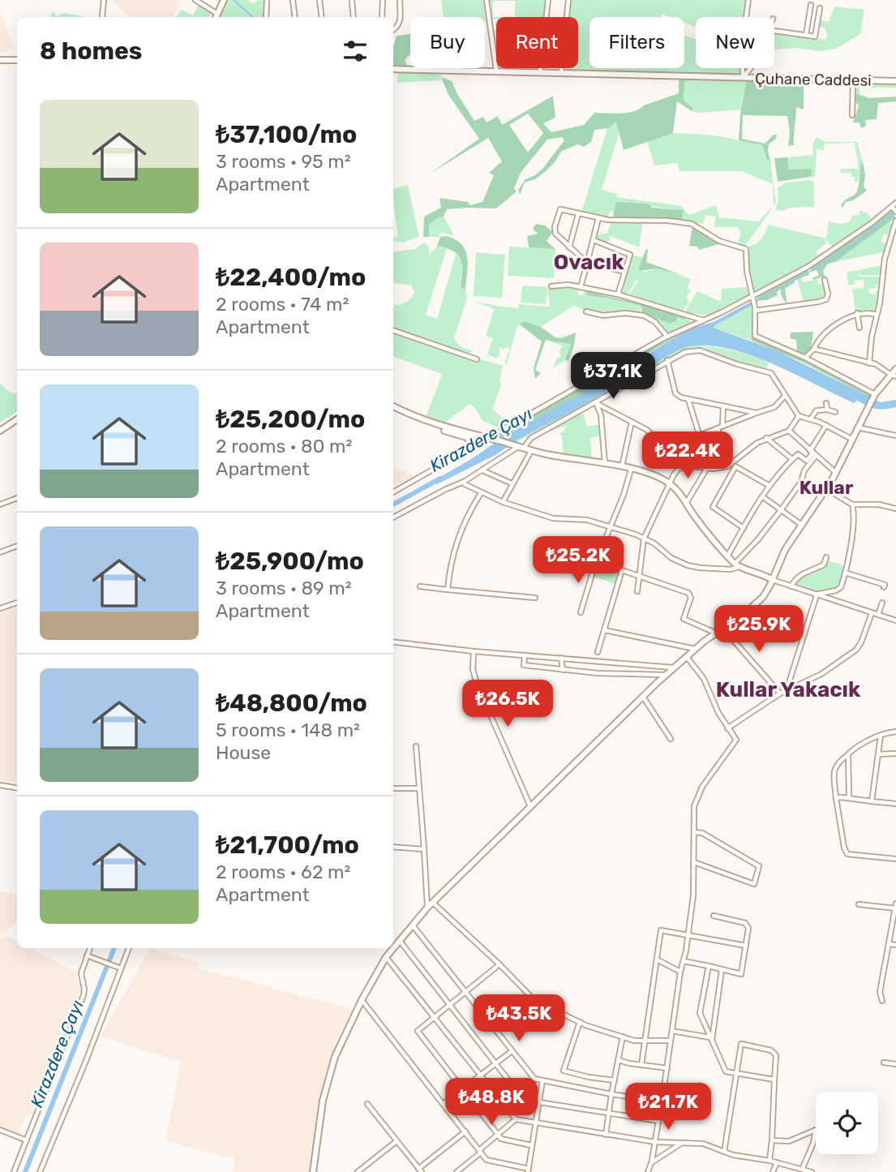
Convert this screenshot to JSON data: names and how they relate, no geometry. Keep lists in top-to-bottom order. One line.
{"streets":{"main road":["Çuhane Caddesi"]},"districts":["Ovacık","Kullar","Kullar Yakacık"],"water":["Kirazdere Çayı"],"page":{"chip":["Buy","Rent","Filters","New"],"heading":"8 homes","list":[{"name":"₺37,100/mo","note":"3 rooms · 95 m² · Apartment"},{"name":"₺22,400/mo","note":"2 rooms · 74 m² · Apartment"},{"name":"₺25,200/mo","note":"2 rooms · 80 m² · Apartment"},{"name":"₺25,900/mo","note":"3 rooms · 89 m² · Apartment"},{"name":"₺48,800/mo","note":"5 rooms · 148 m² · House"},{"name":"₺21,700/mo","note":"2 rooms · 62 m² · Apartment"}],"price":["₺37.1K","₺22.4K","₺25.2K","₺25.9K","₺26.5K","₺43.5K","₺48.8K","₺21.7K"]}}
